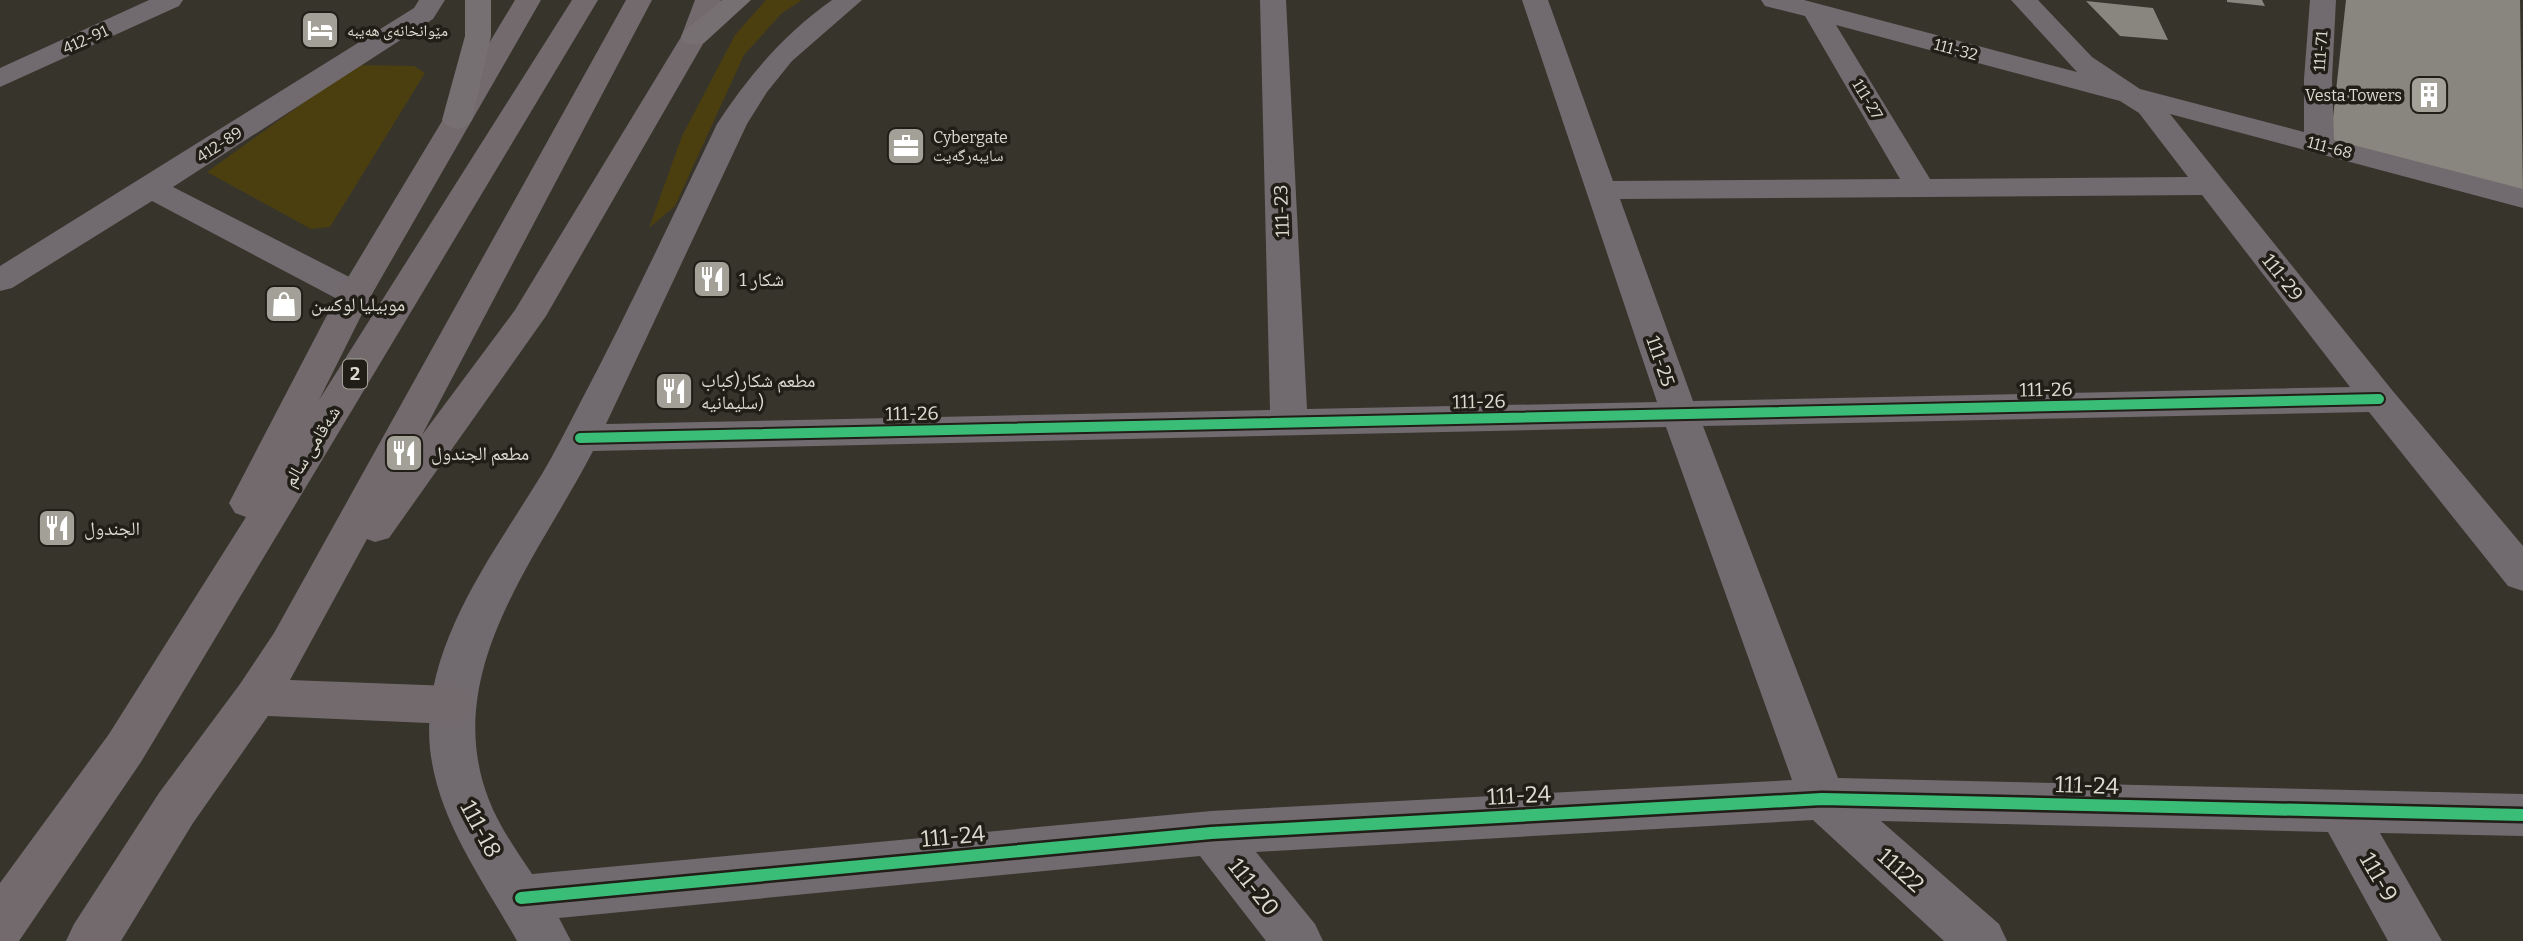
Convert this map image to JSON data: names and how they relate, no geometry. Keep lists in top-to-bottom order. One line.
{"streets":{"main road":["2","شەقامی سالم"],"street":["412-91","111-32","111-71","111-27","412-89","111-68","111-23","111-29","111-25","111-26","111-24","111-18","11122","111-9","111-20"]},"crossings":[["111-32","111-27"],["111-32","111-68"],["111-32","111-29"],["111-71","111-68"],["111-68","111-29"],["111-23","111-26"],["111-29","111-26"],["111-25","111-26"],["111-25","111-24"],["111-25","11122"],["111-26","111-18"],["111-24","111-18"],["111-24","11122"],["111-24","111-9"],["111-24","111-20"]],"places":{"hotel":["مێوانخانەی هەیبە"],"building":["Vesta Towers"],"office":["Cybergate سایبەرگەیت"],"restaurant":["شكار 1","مطعم شكار(كباب سليمانيه)","مطعم الجندول","الجندول"],"shop":["موبیلیا لوکسن"]}}
